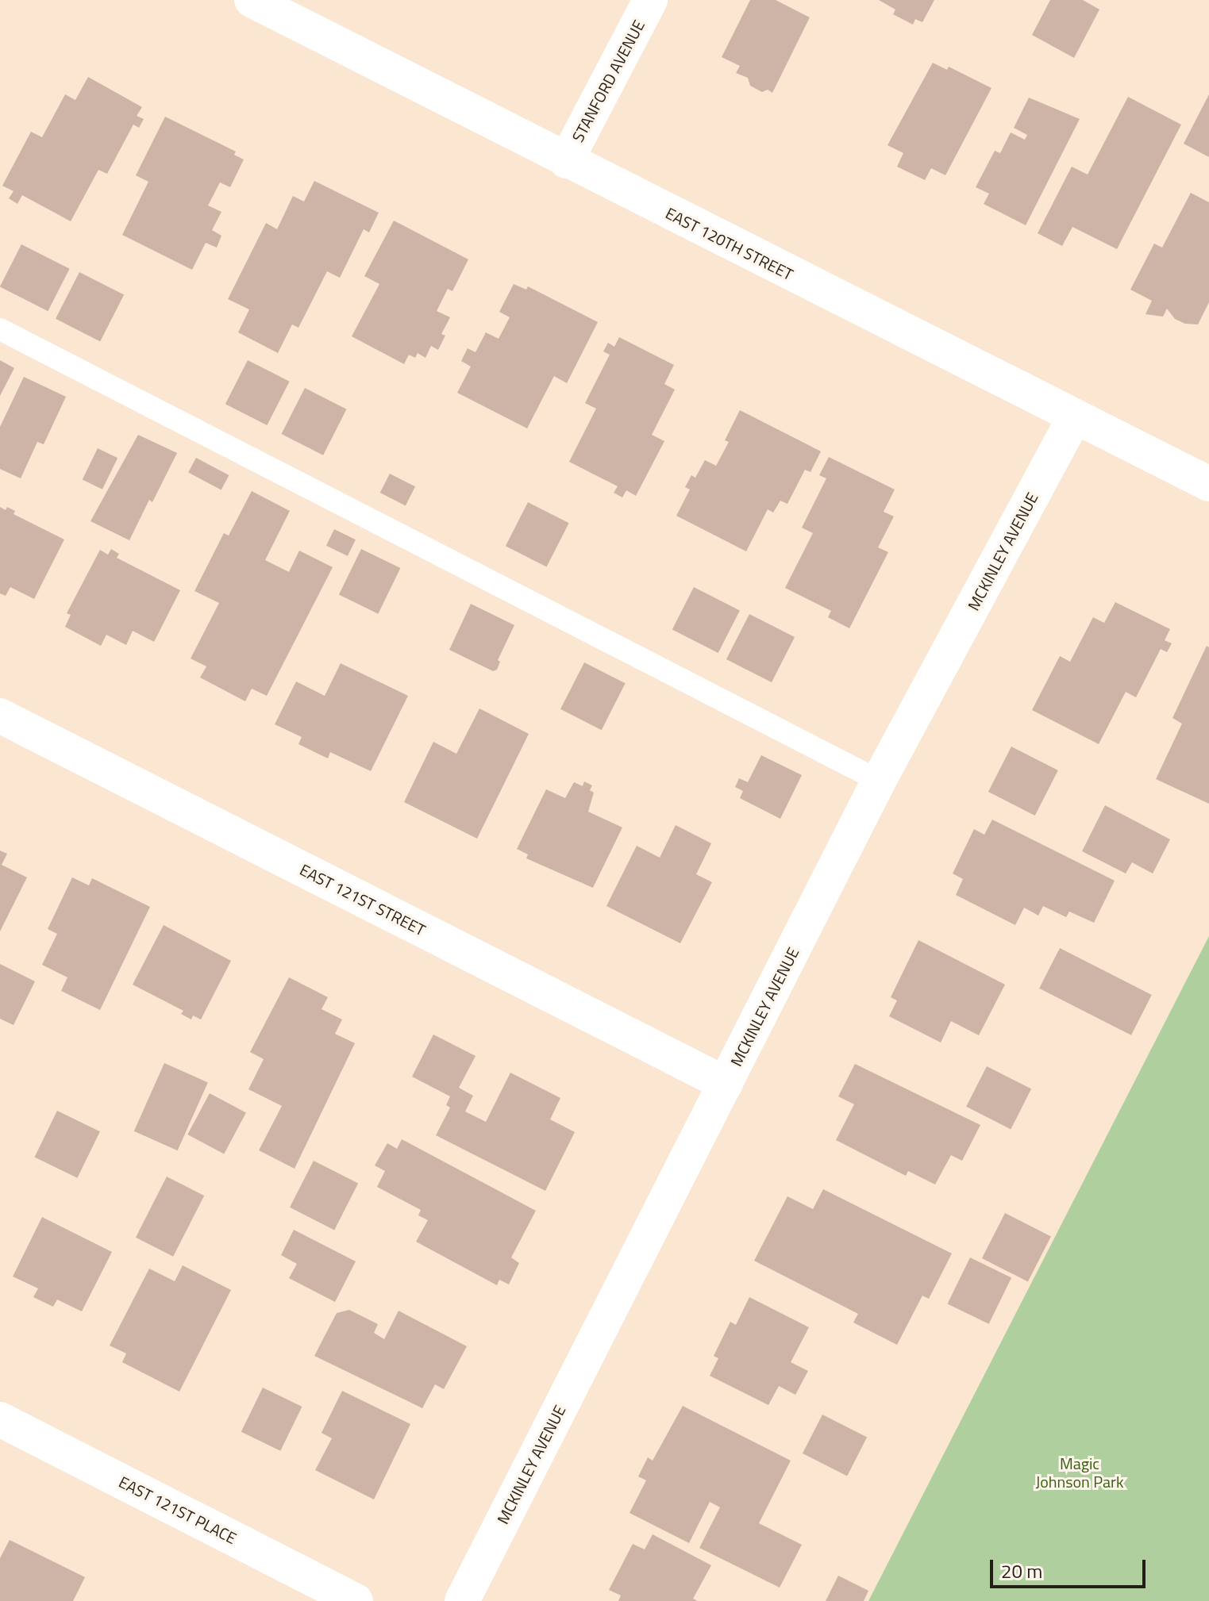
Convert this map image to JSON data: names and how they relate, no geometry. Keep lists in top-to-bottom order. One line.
{"streets":{"street":["STANFORD AVENUE","EAST 120TH STREET","MCKINLEY AVENUE","EAST 121ST STREET","EAST 121ST PLACE"]},"crossings":[["STANFORD AVENUE","EAST 120TH STREET"],["EAST 120TH STREET","MCKINLEY AVENUE"],["MCKINLEY AVENUE","EAST 121ST STREET"]],"parks":["Magic Johnson Park"],"scale_bar":"20 m"}
